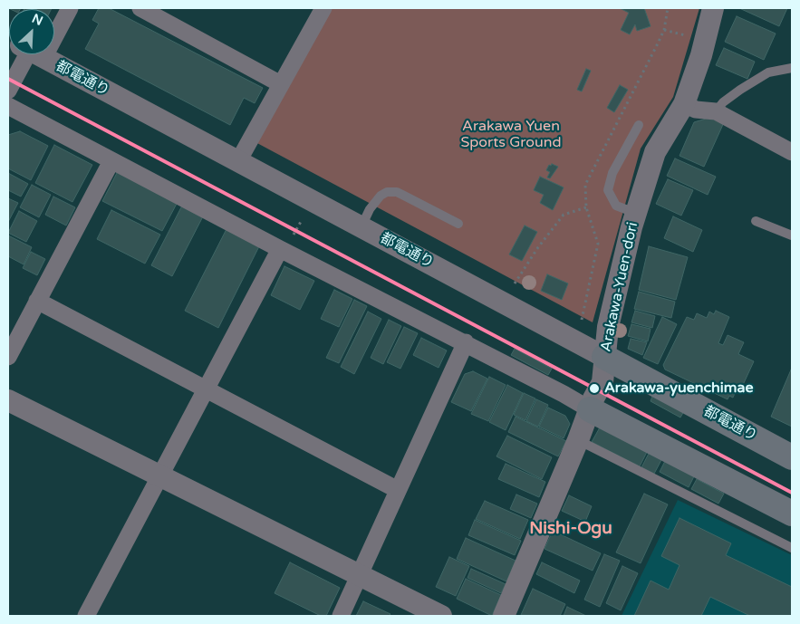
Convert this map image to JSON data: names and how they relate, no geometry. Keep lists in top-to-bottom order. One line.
{"streets":{"main road":["都電通り"],"street":["Arakawa-Yuen-dori"]},"crossings":[["都電通り","Arakawa-Yuen-dori"]],"districts":["Nishi-Ogu"],"parks":["Arakawa Yuen Sports Ground"],"places":["Arakawa-yuenchimae"],"north":"top right"}
